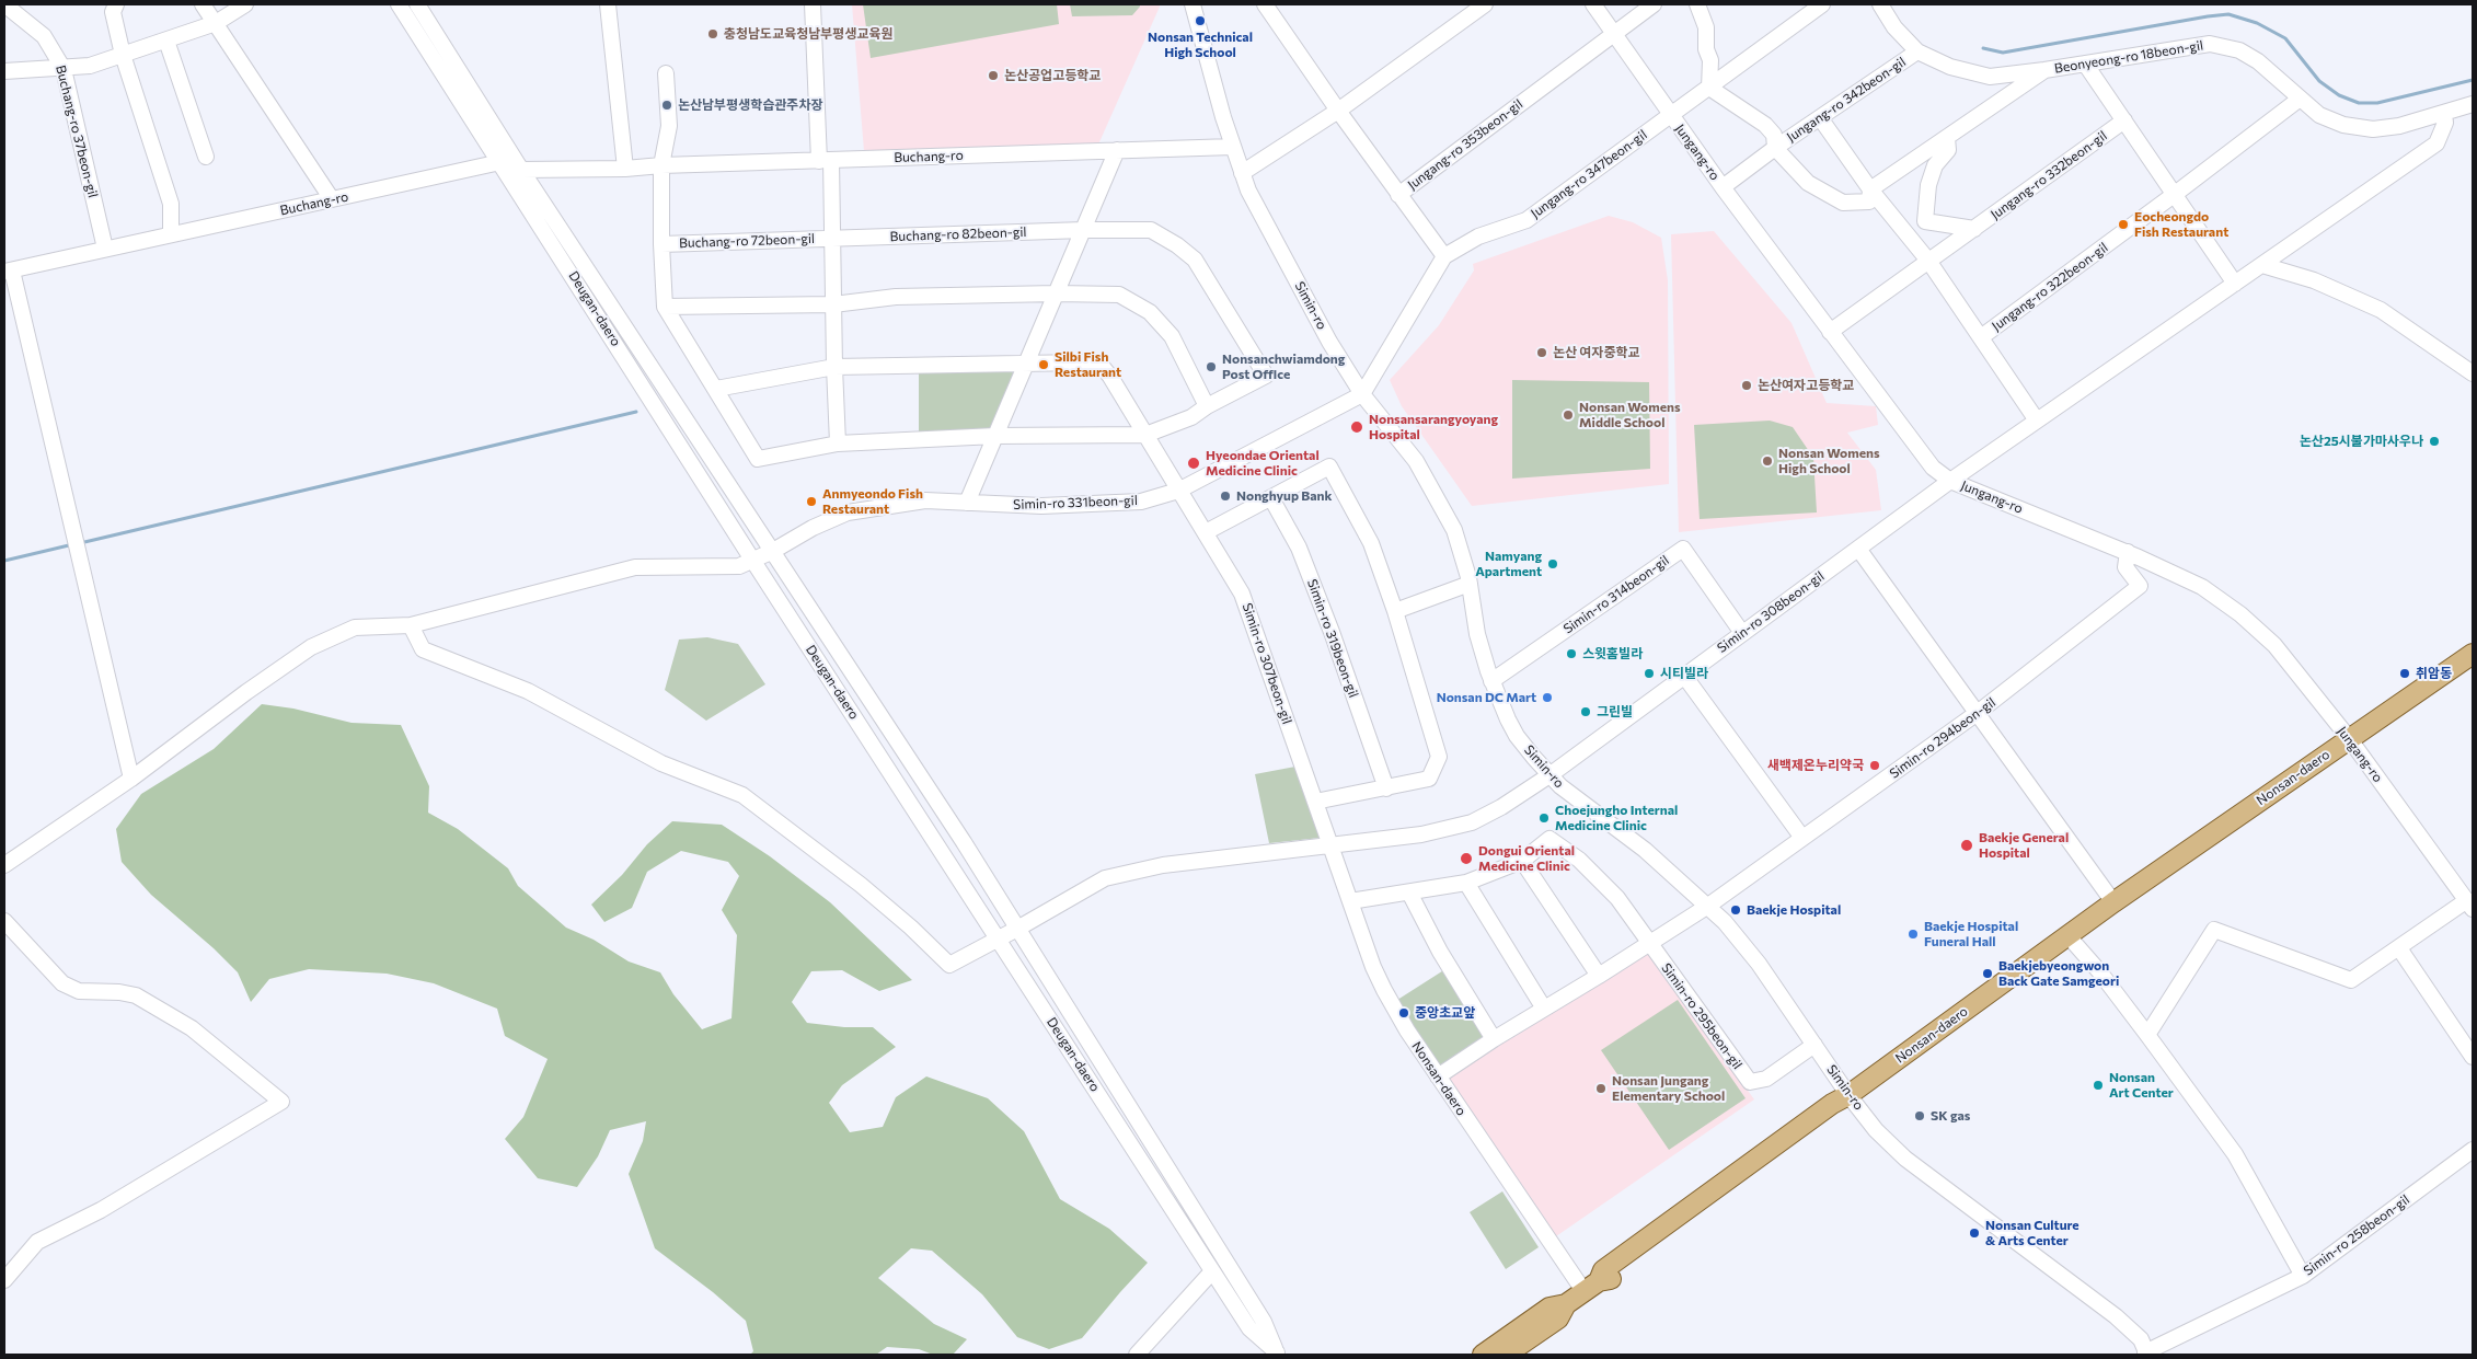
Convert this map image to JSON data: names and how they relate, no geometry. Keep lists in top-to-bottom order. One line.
{"streets":{"main road":["Nonsan-daero"],"street":["Beonyeong-ro 18beon-gil","Jungang-ro 342beon-gil","Buchang-ro 37beon-gil","Jungang-ro 353beon-gil","Jungang-ro","Buchang-ro","Jungang-ro 347beon-gil","Jungang-ro 332beon-gil","Buchang-ro 82beon-gil","Buchang-ro 72beon-gil","Jungang-ro 322beon-gil","Simin-ro","Deugan-daero","Simin-ro 331beon-gil","Simin-ro 314beon-gil","Simin-ro 308beon-gil","Simin-ro 319beon-gil","Simin-ro 307beon-gil","Simin-ro 294beon-gil","Simin-ro 295beon-gil","Simin-ro 258beon-gil"]},"crossings":[["Beonyeong-ro 18beon-gil","Jungang-ro 342beon-gil"],["Beonyeong-ro 18beon-gil","Jungang-ro 322beon-gil"],["Jungang-ro 342beon-gil","Jungang-ro"],["Jungang-ro 342beon-gil","Jungang-ro 347beon-gil"],["Buchang-ro 37beon-gil","Buchang-ro"],["Jungang-ro 353beon-gil","Jungang-ro"],["Jungang-ro","Jungang-ro 347beon-gil"],["Jungang-ro","Jungang-ro 332beon-gil"],["Jungang-ro","Simin-ro 308beon-gil"],["Jungang-ro","Simin-ro 294beon-gil"],["Jungang-ro","Nonsan-daero"],["Buchang-ro","Buchang-ro 72beon-gil"],["Buchang-ro","Simin-ro"],["Buchang-ro","Deugan-daero"],["Jungang-ro 347beon-gil","Simin-ro"],["Jungang-ro 347beon-gil","Simin-ro 331beon-gil"],["Buchang-ro 82beon-gil","Buchang-ro 72beon-gil"],["Simin-ro","Simin-ro 331beon-gil"],["Simin-ro","Simin-ro 314beon-gil"],["Simin-ro","Simin-ro 308beon-gil"],["Simin-ro","Simin-ro 294beon-gil"],["Simin-ro","Nonsan-daero"],["Simin-ro","Simin-ro 295beon-gil"],["Simin-ro","Simin-ro 258beon-gil"],["Deugan-daero","Simin-ro 331beon-gil"],["Simin-ro 331beon-gil","Simin-ro 307beon-gil"],["Simin-ro 314beon-gil","Simin-ro 308beon-gil"],["Simin-ro 307beon-gil","Nonsan-daero"]],"places":["Nonsan Technical High School","충청남도교육청남부평생교육원","논산공업고등학교","논산남부평생학습관주차장","Eocheongdo Fish Restaurant","논산 여자중학교","Silbi Fish Restaurant","Nonsanchwiamdong Post Office","논산여자고등학교","Nonsan Womens Middle School","Nonsansarangyoyang Hospital","논산25시불가마사우나","Nonsan Womens High School","Hyeondae Oriental Medicine Clinic","Nonghyup Bank","Anmyeondo Fish Restaurant","Namyang Apartment","스윗홈빌라","시티빌라","취암동","Nonsan DC Mart","그린빌","새백제온누리약국","Choejungho Internal Medicine Clinic","Baekje General Hospital","Dongui Oriental Medicine Clinic","Baekje Hospital","Baekje Hospital Funeral Hall","Baekjebyeongwon Back Gate Samgeori","중앙초교앞","Nonsan Art Center","Nonsan Jungang Elementary School","SK gas","Nonsan Culture & Arts Center"]}
